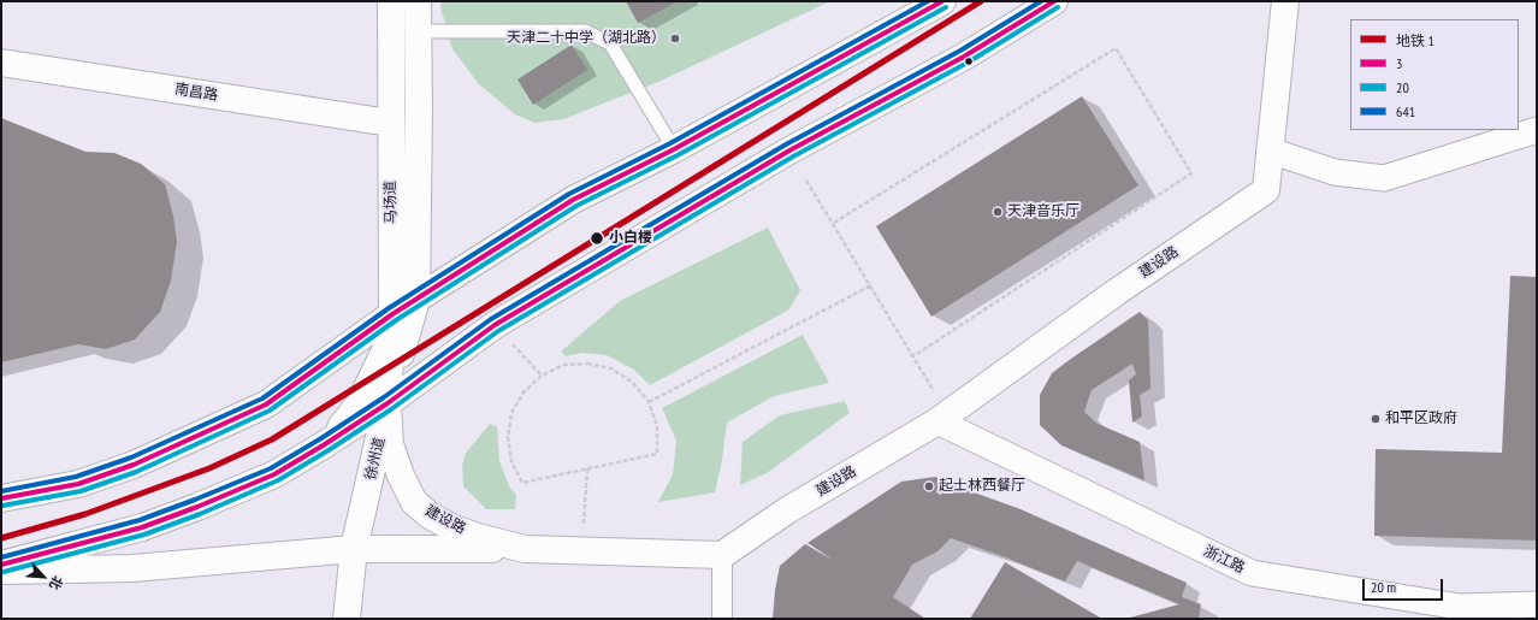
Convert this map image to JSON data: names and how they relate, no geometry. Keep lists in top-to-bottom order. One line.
{"streets":{"street":["南昌路","马场道","建设路","徐州道","浙江路"]},"crossings":[["南昌路","马场道"],["马场道","建设路"],["马场道","徐州道"],["建设路","徐州道"],["建设路","浙江路"]],"places":["天津二十中学（湖北路）","天津音乐厅","小白楼","和平区政府","起士林西餐厅"],"lines":["metro line 1","transit line 3","transit line 641","transit line 20"],"legend":["地铁 1","3","20","641"],"scale_bar":"20 m","north":"bottom right"}
